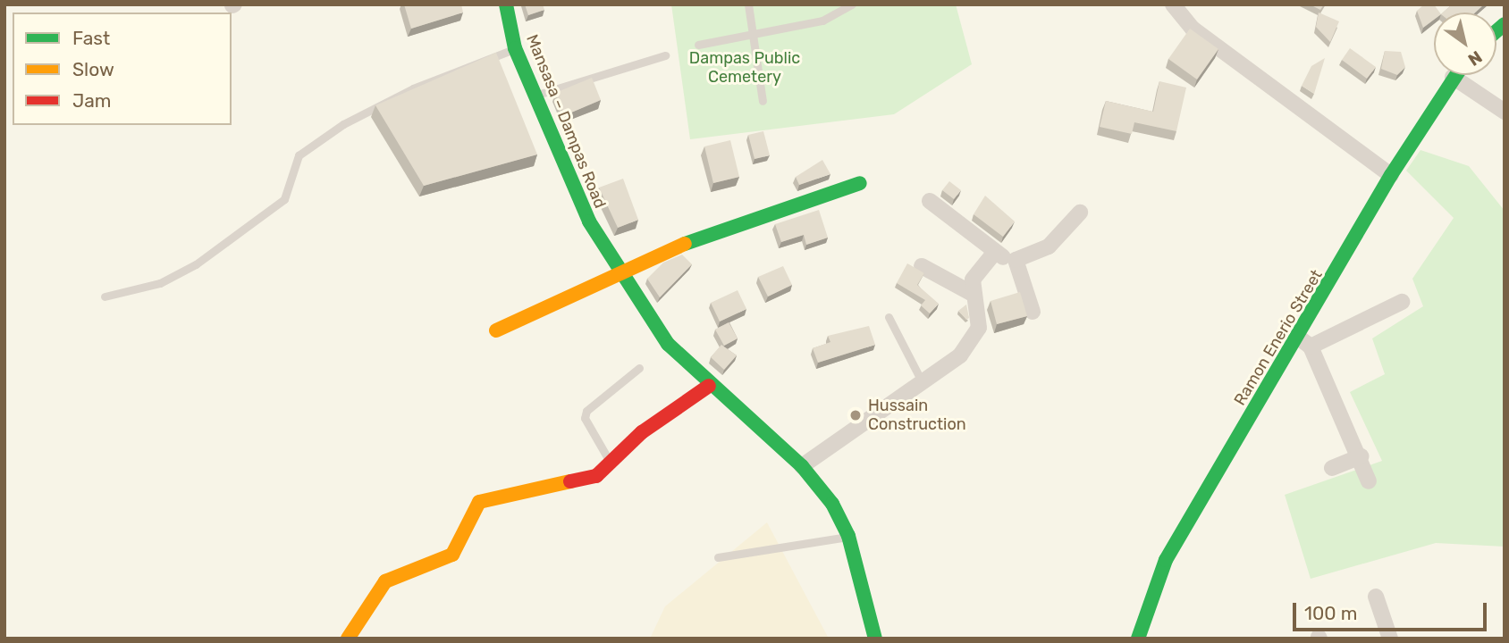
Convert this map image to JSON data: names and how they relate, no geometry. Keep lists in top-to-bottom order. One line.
{"streets":{"street":["Mansasa – Dampas Road","Ramon Enerio Street"]},"parks":["Dampas Public Cemetery"],"places":["Hussain Construction"],"legend":["Fast","Slow","Jam"],"scale_bar":"100 m","north":"bottom right"}
